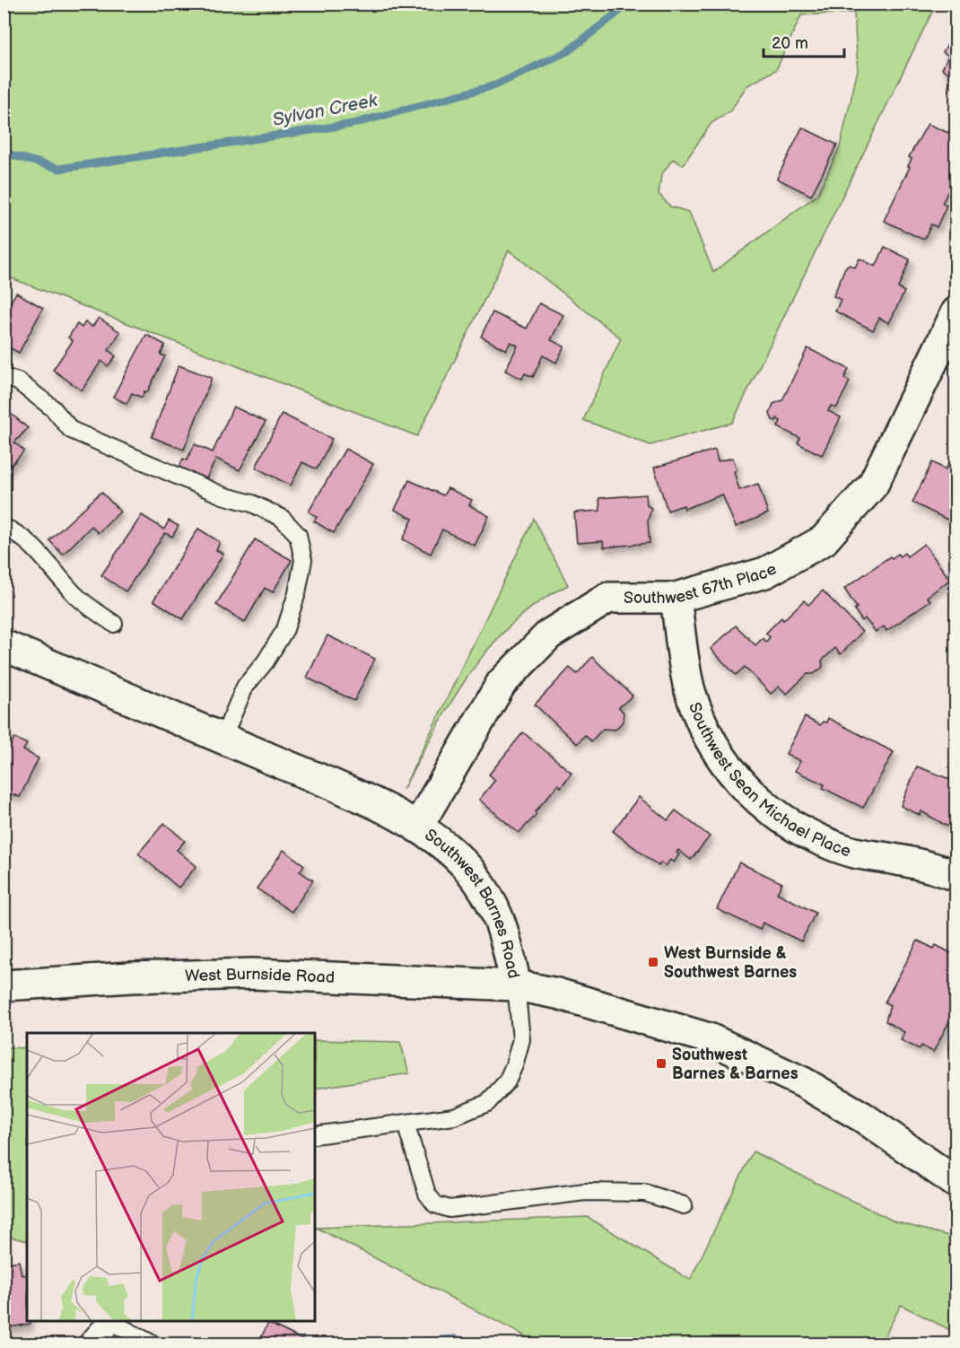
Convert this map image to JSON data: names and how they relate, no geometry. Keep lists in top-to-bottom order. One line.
{"streets":{"street":["Southwest 67th Place","Southwest Sean Michael Place","Southwest Barnes Road","West Burnside Road"]},"crossings":[["Southwest 67th Place","Southwest Sean Michael Place"],["Southwest 67th Place","Southwest Barnes Road"],["Southwest Barnes Road","West Burnside Road"]],"water":["Sylvan Creek"],"places":{"transit":["West Burnside & Southwest Barnes","Southwest Barnes & Barnes"]},"scale_bar":"20 m"}
